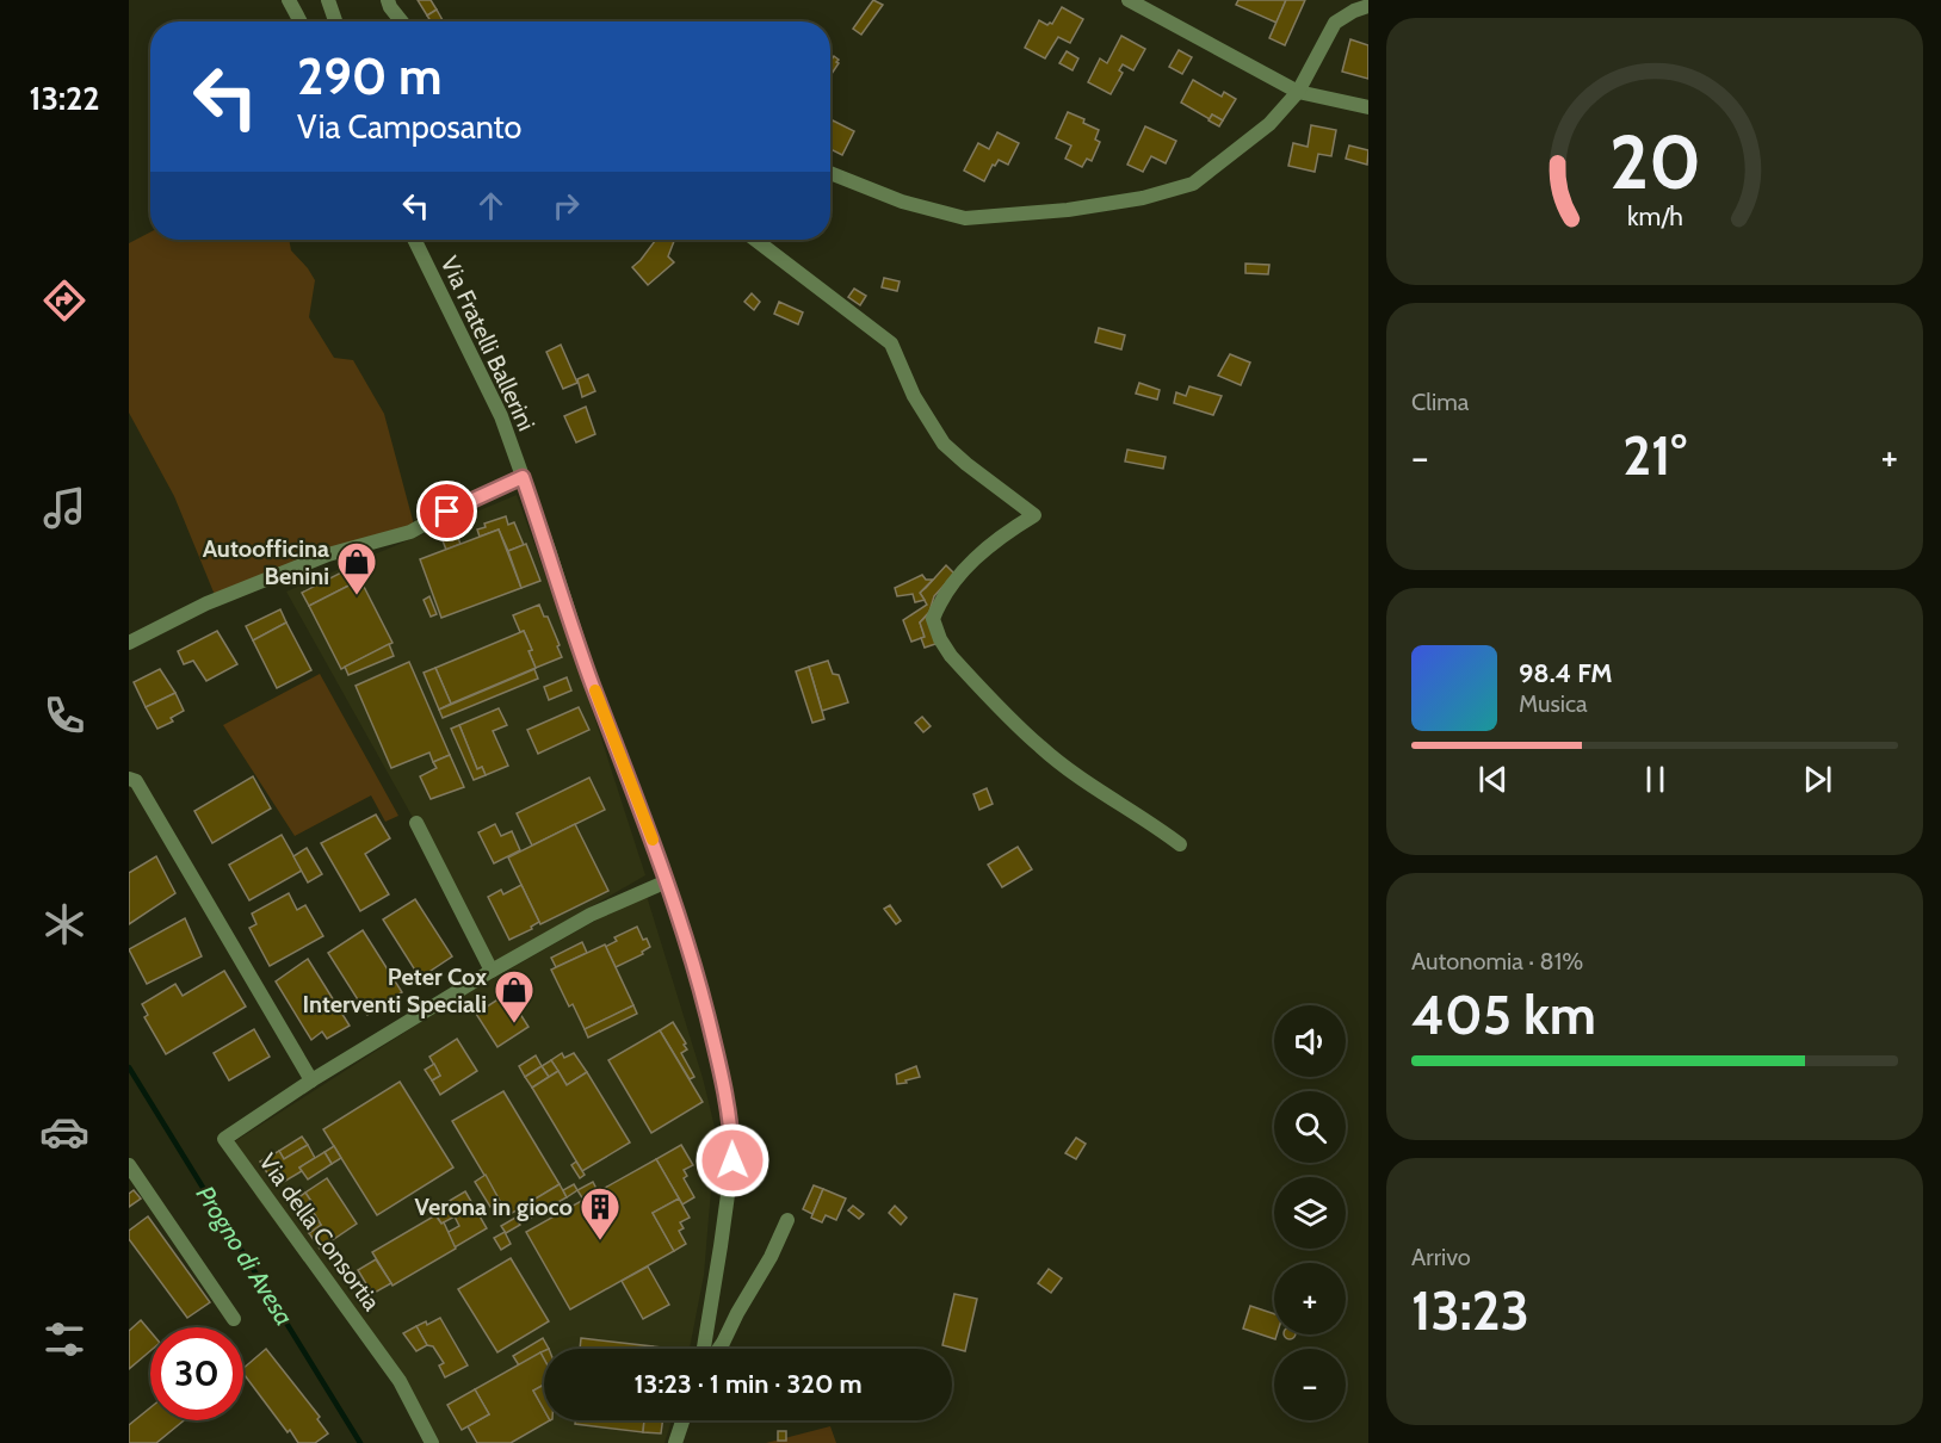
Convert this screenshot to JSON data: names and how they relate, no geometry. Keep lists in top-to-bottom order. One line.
{"streets":{"street":["Via Fratelli Ballerini","Via della Consortia"]},"crossings":[["Via Fratelli Ballerini","Via della Consortia"]],"water":["Progno di Avesa"],"places":{"shop":["Autoofficina Benini","Peter Cox Interventi Speciali"],"building":["Verona in gioco"]},"page":{"tabs":"13:22","turn":["290 m","Via Camposanto"],"tile":["Clima",["Autonomia · 81%","405 km"],["Arrivo","13:23"]],"heat":["−","21°","+"],"song":["98.4 FM","Musica"],"map_buttons":["+","−"],"limit":"30","trip":"13:23 · 1 min · 320 m","gauge":["20","km/h"]}}
